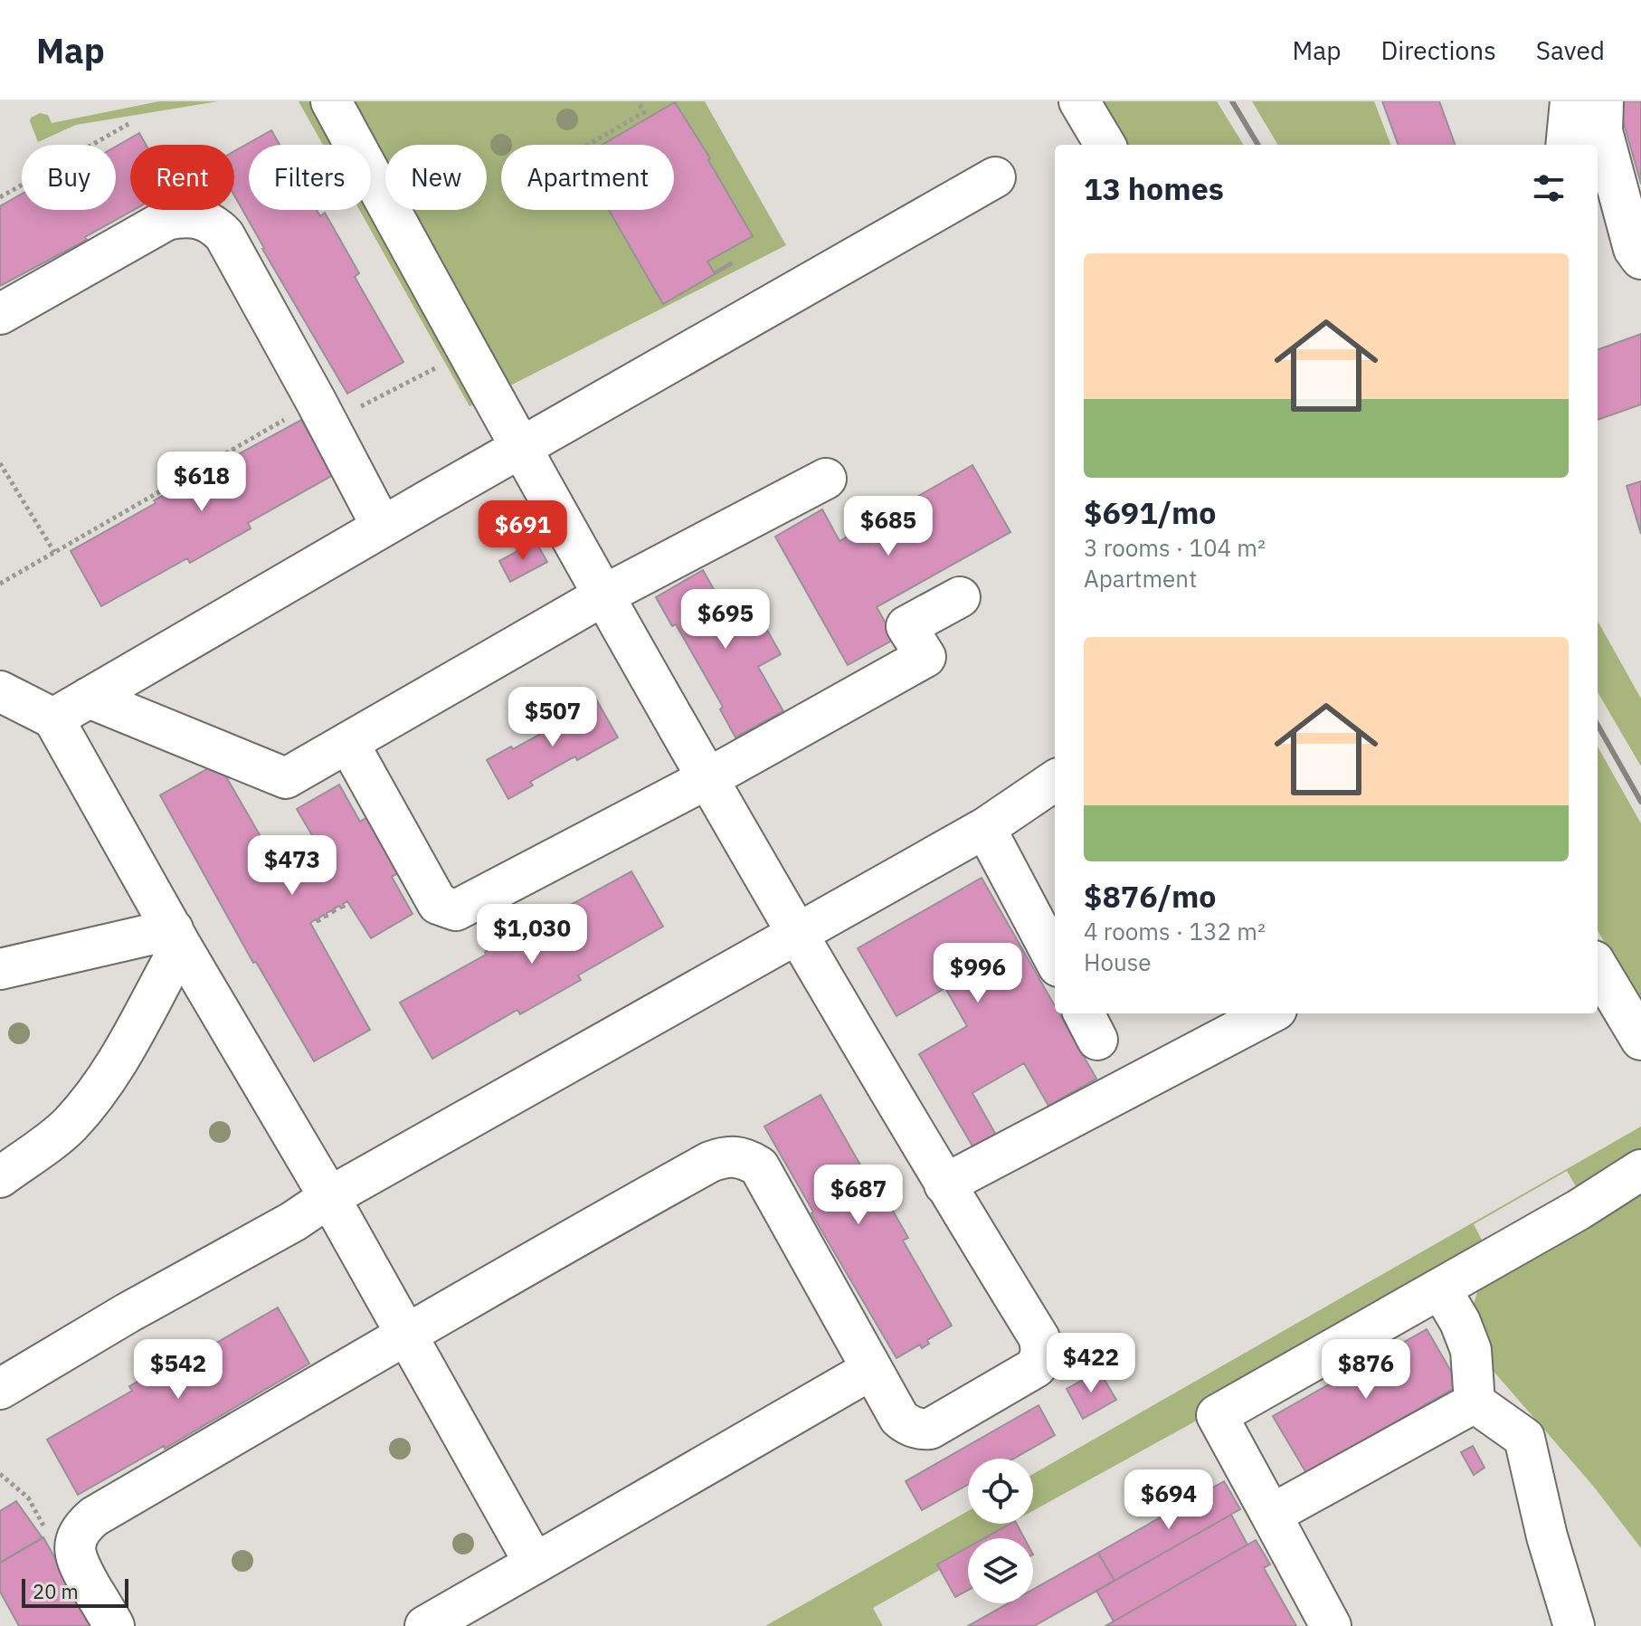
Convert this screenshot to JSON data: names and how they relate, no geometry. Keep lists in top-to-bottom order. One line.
{"scale_bar":"20 m","page":{"header":"Map","nav":["Map","Directions","Saved"],"chip":["Buy","Rent","Filters","New","Apartment"],"heading":"13 homes","list":[{"name":"$691/mo","note":"3 rooms · 104 m² · Apartment"},{"name":"$876/mo","note":"4 rooms · 132 m² · House"}],"price":["$618","$685","$691","$695","$507","$473","$1,030","$996","$687","$422","$542","$876","$694"],"scale":"20 m"}}
